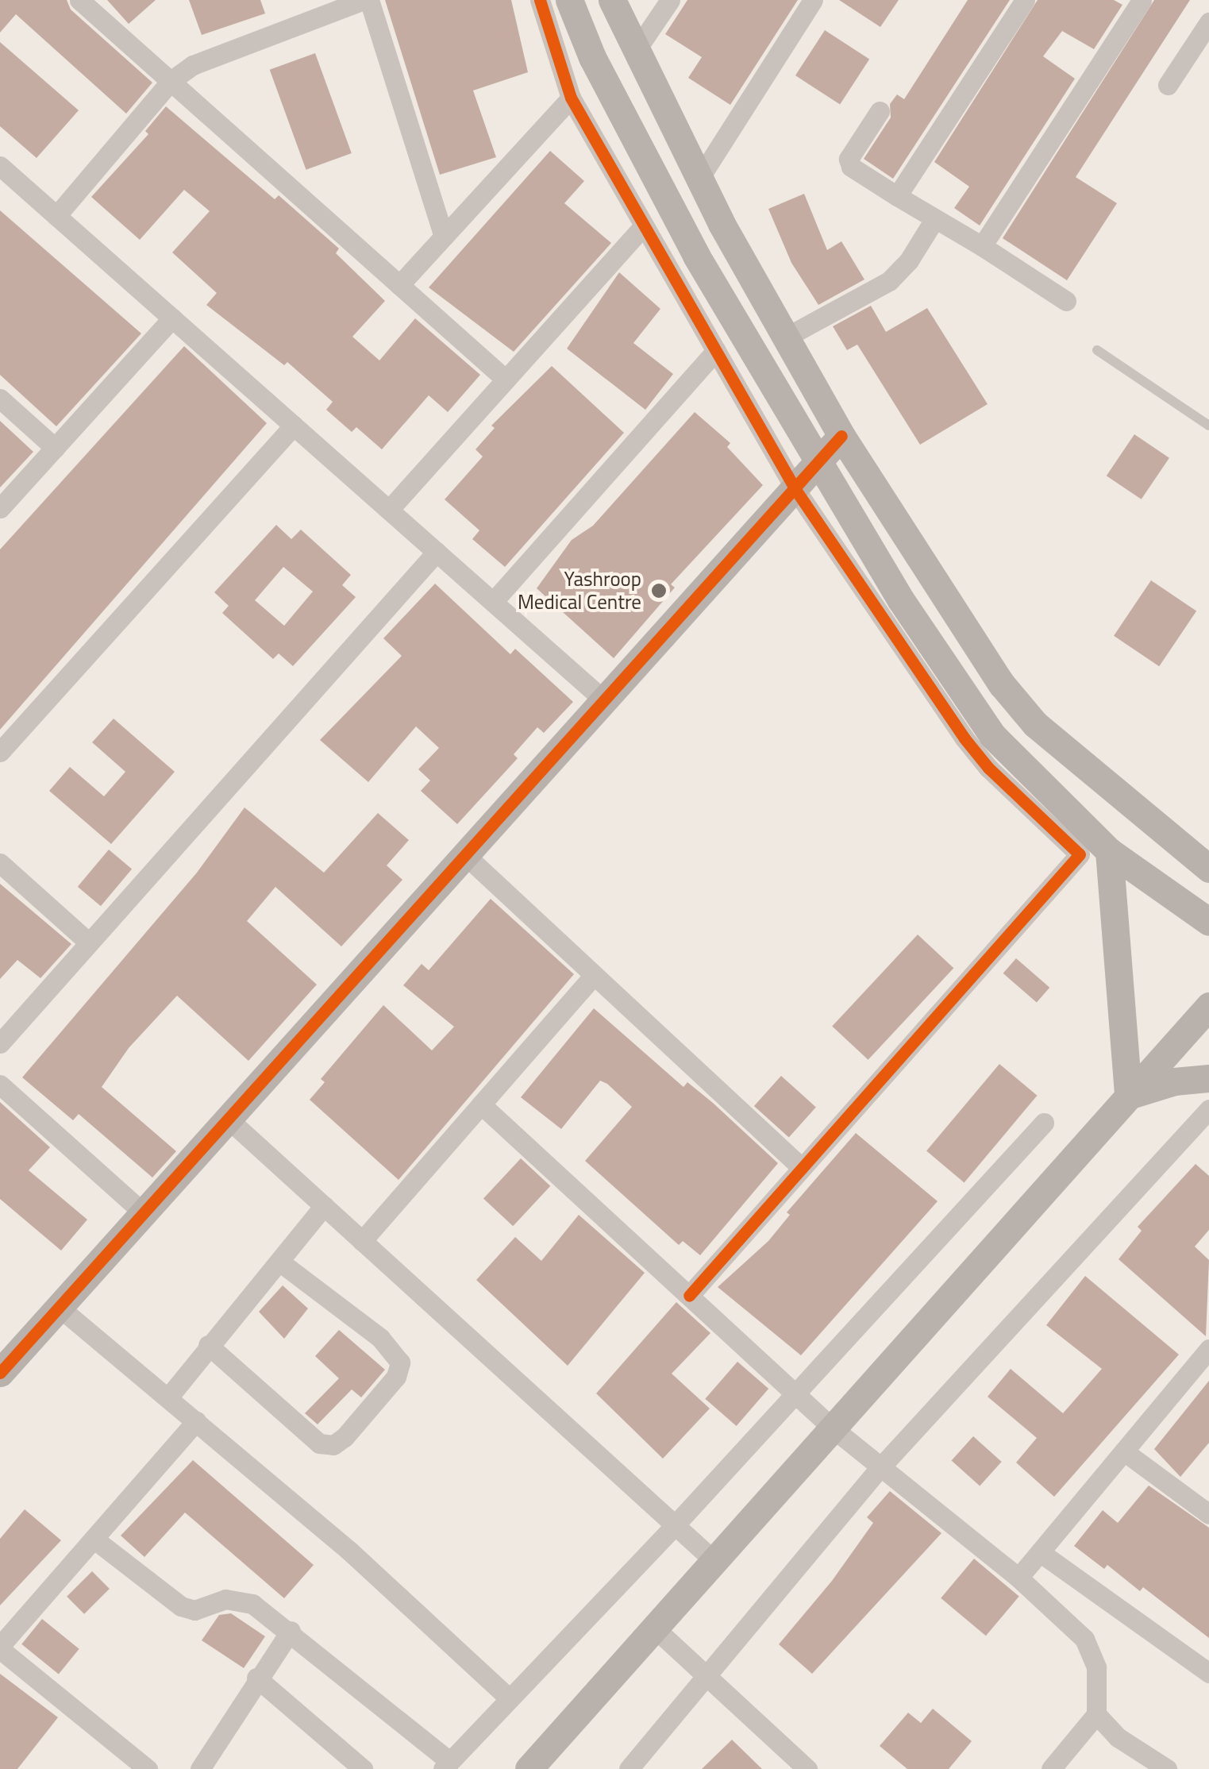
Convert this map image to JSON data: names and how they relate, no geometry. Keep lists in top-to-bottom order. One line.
{"places":["Yashroop Medical Centre"]}
